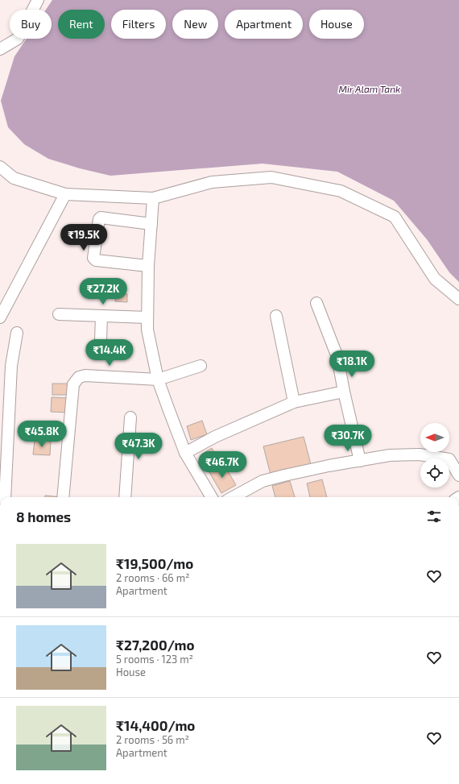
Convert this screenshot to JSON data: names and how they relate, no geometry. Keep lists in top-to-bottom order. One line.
{"water":["Mir Alam Tank"],"north":"left","page":{"chip":["Buy","Rent","Filters","New","Apartment","House"],"price":["₹19.5K","₹27.2K","₹14.4K","₹18.1K","₹45.8K","₹30.7K","₹47.3K","₹46.7K"],"heading":"8 homes","list":[{"name":"₹19,500/mo","note":"2 rooms · 66 m² · Apartment"},{"name":"₹27,200/mo","note":"5 rooms · 123 m² · House"},{"name":"₹14,400/mo","note":"2 rooms · 56 m² · Apartment"}]}}
